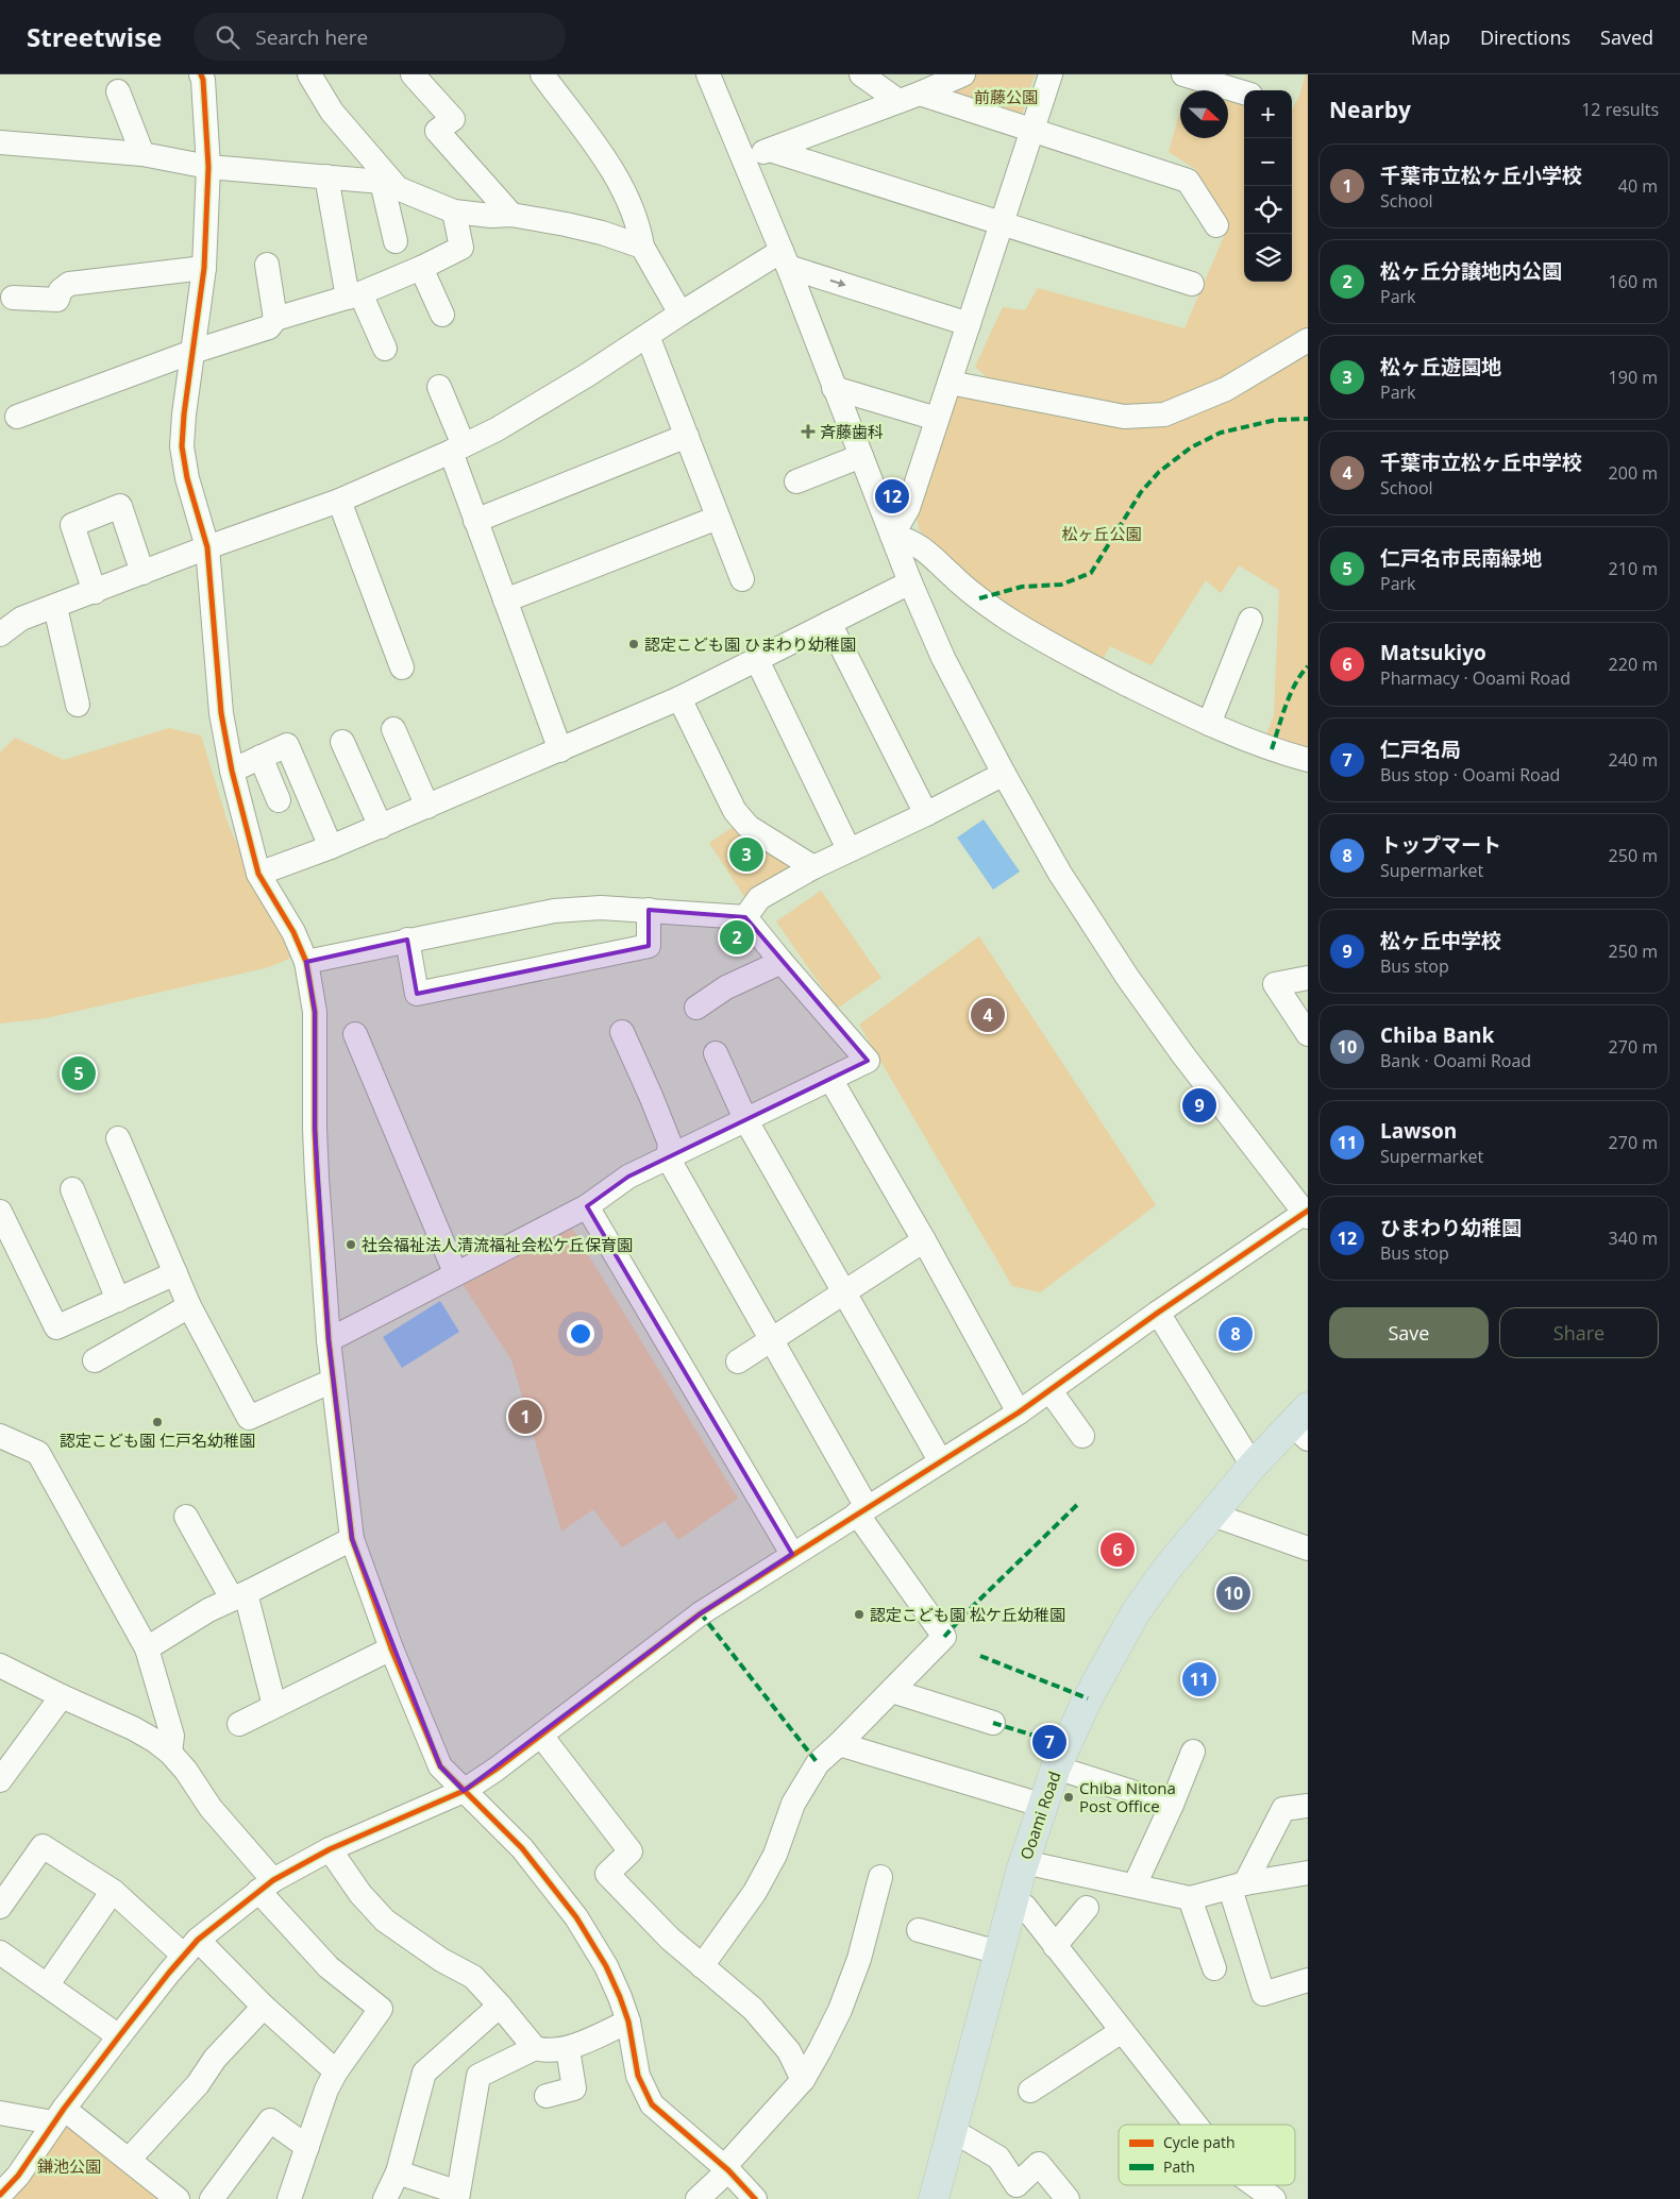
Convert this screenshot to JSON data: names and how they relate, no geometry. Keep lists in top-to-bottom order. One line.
{"streets":{"main road":["Ooami Road"]},"parks":["前藤公園","松ヶ丘公園","鎌池公園"],"places":{"health":["斉藤歯科"],"other":["認定こども園 ひまわり幼稚園","社会福祉法人清流福祉会松ケ丘保育園","認定こども園 仁戸名幼稚園","認定こども園 松ケ丘幼稚園","Chiba Nitona Post Office"]},"legend":["Cycle path","Path"],"north":"right","page":{"header":"Streetwise","search":"Search here","nav":["Map","Directions","Saved"],"heading":["Nearby","12 results"],"map_buttons":["+","−"],"list":[{"mark":"1","name":"千葉市立松ヶ丘小学校","note":"School","value":"40 m"},{"mark":"2","name":"松ヶ丘分譲地内公園","note":"Park","value":"160 m"},{"mark":"3","name":"松ヶ丘遊園地","note":"Park","value":"190 m"},{"mark":"4","name":"千葉市立松ヶ丘中学校","note":"School","value":"200 m"},{"mark":"5","name":"仁戸名市民南緑地","note":"Park","value":"210 m"},{"mark":"6","name":"Matsukiyo","note":"Pharmacy · Ooami Road","value":"220 m"},{"mark":"7","name":"仁戸名局","note":"Bus stop · Ooami Road","value":"240 m"},{"mark":"8","name":"トップマート","note":"Supermarket","value":"250 m"},{"mark":"9","name":"松ヶ丘中学校","note":"Bus stop","value":"250 m"},{"mark":"10","name":"Chiba Bank","note":"Bank · Ooami Road","value":"270 m"},{"mark":"11","name":"Lawson","note":"Supermarket","value":"270 m"},{"mark":"12","name":"ひまわり幼稚園","note":"Bus stop","value":"340 m"}],"pins":["12","3","2","4","5","9","8","1","6","10","11","7"],"buttons":["Save","Share"]}}
